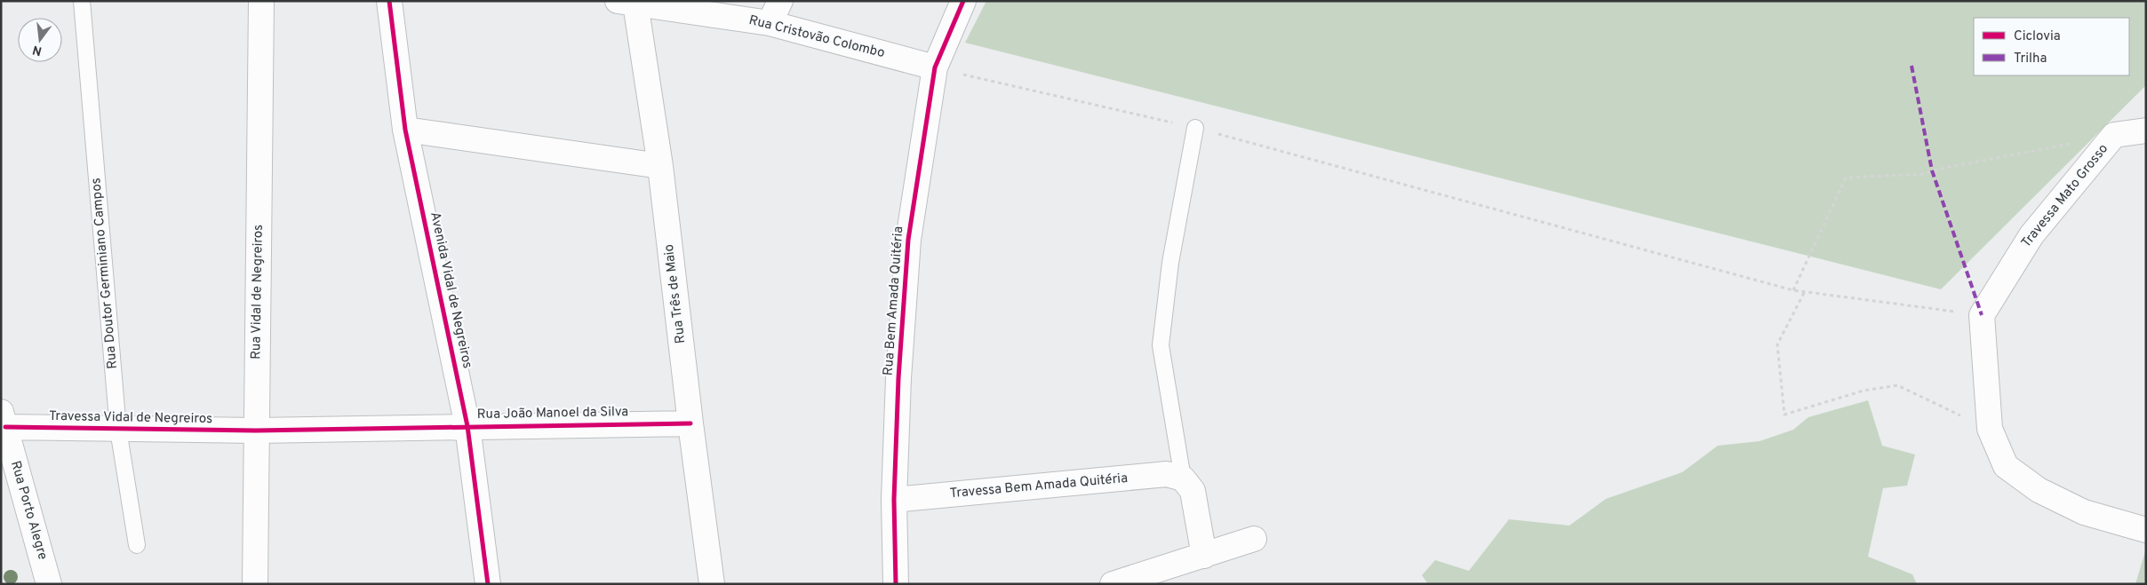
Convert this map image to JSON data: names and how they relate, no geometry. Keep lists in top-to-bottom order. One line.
{"streets":{"street":["Rua Cristovão Colombo","Travessa Mato Grosso","Avenida Vidal de Negreiros","Rua Vidal de Negreiros","Rua Três de Maio","Rua Bem Amada Quitéria","Rua João Manoel da Silva","Travessa Vidal de Negreiros","Travessa Bem Amada Quitéria","Rua Porto Alegre"],"lane":["Rua Doutor Germiniano Campos"]},"crossings":[["Rua Cristovão Colombo","Rua Três de Maio"],["Rua Cristovão Colombo","Rua Bem Amada Quitéria"],["Rua Doutor Germiniano Campos","Travessa Vidal de Negreiros"],["Avenida Vidal de Negreiros","Rua João Manoel da Silva"],["Rua Vidal de Negreiros","Rua João Manoel da Silva"],["Rua Vidal de Negreiros","Travessa Vidal de Negreiros"],["Rua Três de Maio","Rua João Manoel da Silva"],["Rua Bem Amada Quitéria","Travessa Bem Amada Quitéria"],["Rua João Manoel da Silva","Travessa Vidal de Negreiros"],["Travessa Vidal de Negreiros","Rua Porto Alegre"]],"legend":["Ciclovia","Trilha"],"north":"bottom"}
